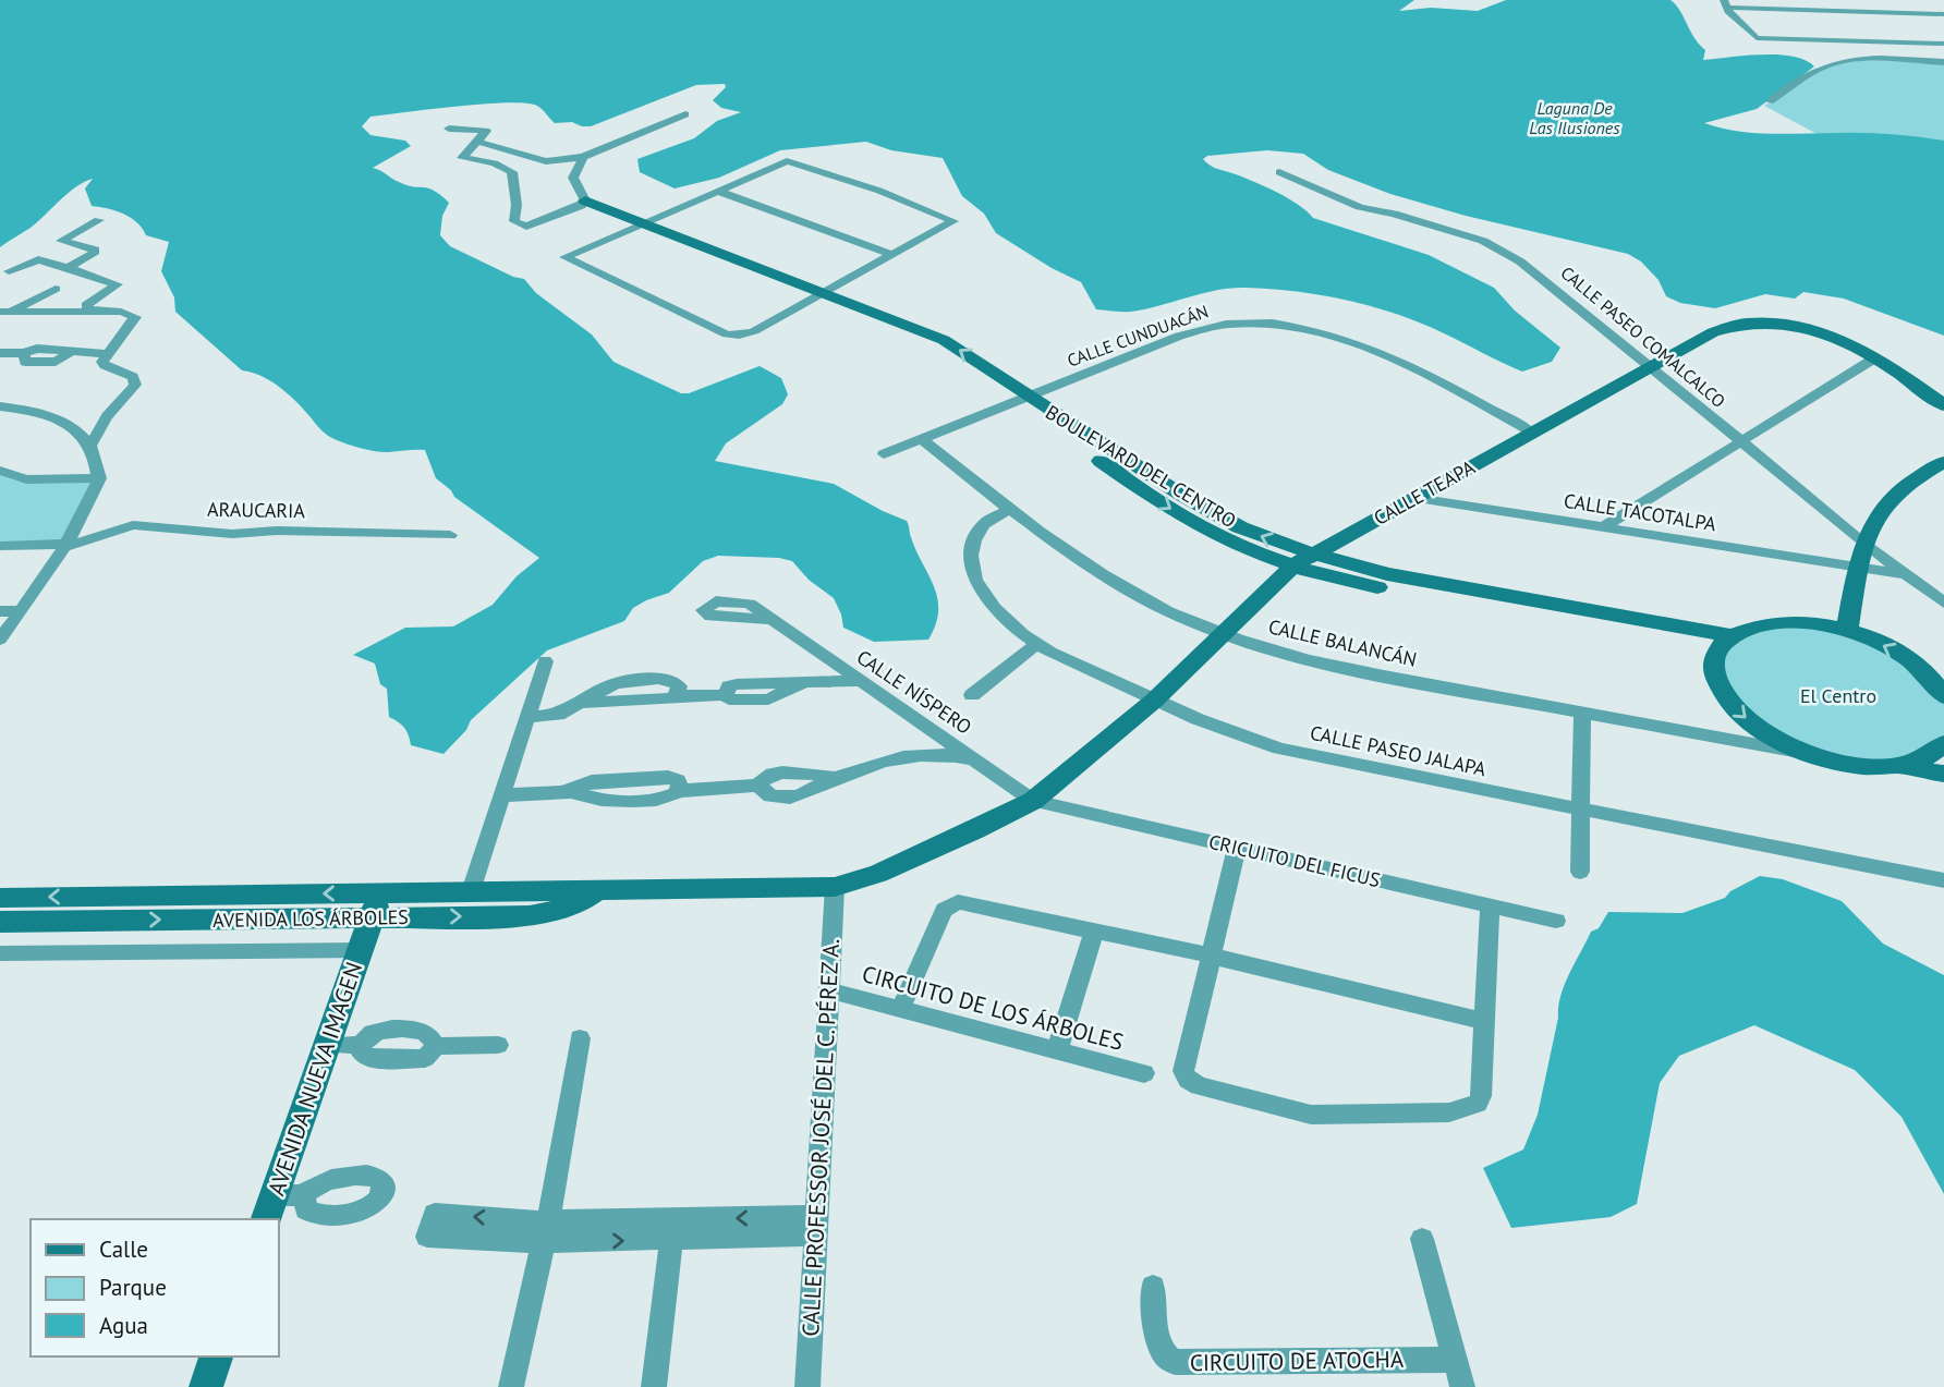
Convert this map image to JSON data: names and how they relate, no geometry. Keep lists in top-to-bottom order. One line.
{"streets":{"street":["CALLE CUNDUACÁN","CALLE PASEO COMALCALCO","BOULEVARD DEL CENTRO","CALLE TEAPA","ARAUCARIA","CALLE TACOTALPA","CALLE BALANCÁN","CALLE NÍSPERO","CALLE PASEO JALAPA","CRICUITO DEL FICUS","AVENIDA LOS ÁRBOLES","CIRCUITO DE LOS ÁRBOLES","AVENIDA NUEVA IMAGEN","CALLE PROFESSOR JOSÉ DEL C. PÉREZ A.","CIRCUITO DE ATOCHA"]},"crossings":[["CALLE CUNDUACÁN","BOULEVARD DEL CENTRO"],["CALLE CUNDUACÁN","CALLE TEAPA"],["CALLE CUNDUACÁN","CALLE BALANCÁN"],["CALLE PASEO COMALCALCO","CALLE TEAPA"],["CALLE PASEO COMALCALCO","CALLE TACOTALPA"],["BOULEVARD DEL CENTRO","CALLE TEAPA"],["CALLE TEAPA","CALLE TACOTALPA"],["CALLE TEAPA","CALLE BALANCÁN"],["CALLE TEAPA","CALLE NÍSPERO"],["CALLE TEAPA","CALLE PASEO JALAPA"],["CALLE TEAPA","CRICUITO DEL FICUS"],["CALLE TEAPA","AVENIDA LOS ÁRBOLES"],["CALLE BALANCÁN","CALLE PASEO JALAPA"],["CALLE NÍSPERO","CRICUITO DEL FICUS"],["CALLE NÍSPERO","AVENIDA LOS ÁRBOLES"],["CRICUITO DEL FICUS","AVENIDA LOS ÁRBOLES"],["AVENIDA LOS ÁRBOLES","AVENIDA NUEVA IMAGEN"],["AVENIDA LOS ÁRBOLES","CALLE PROFESSOR JOSÉ DEL C. PÉREZ A."],["CIRCUITO DE LOS ÁRBOLES","CALLE PROFESSOR JOSÉ DEL C. PÉREZ A."]],"water":["Laguna De Las Ilusiones"],"parks":["El Centro"],"legend":["Calle","Parque","Agua"]}
